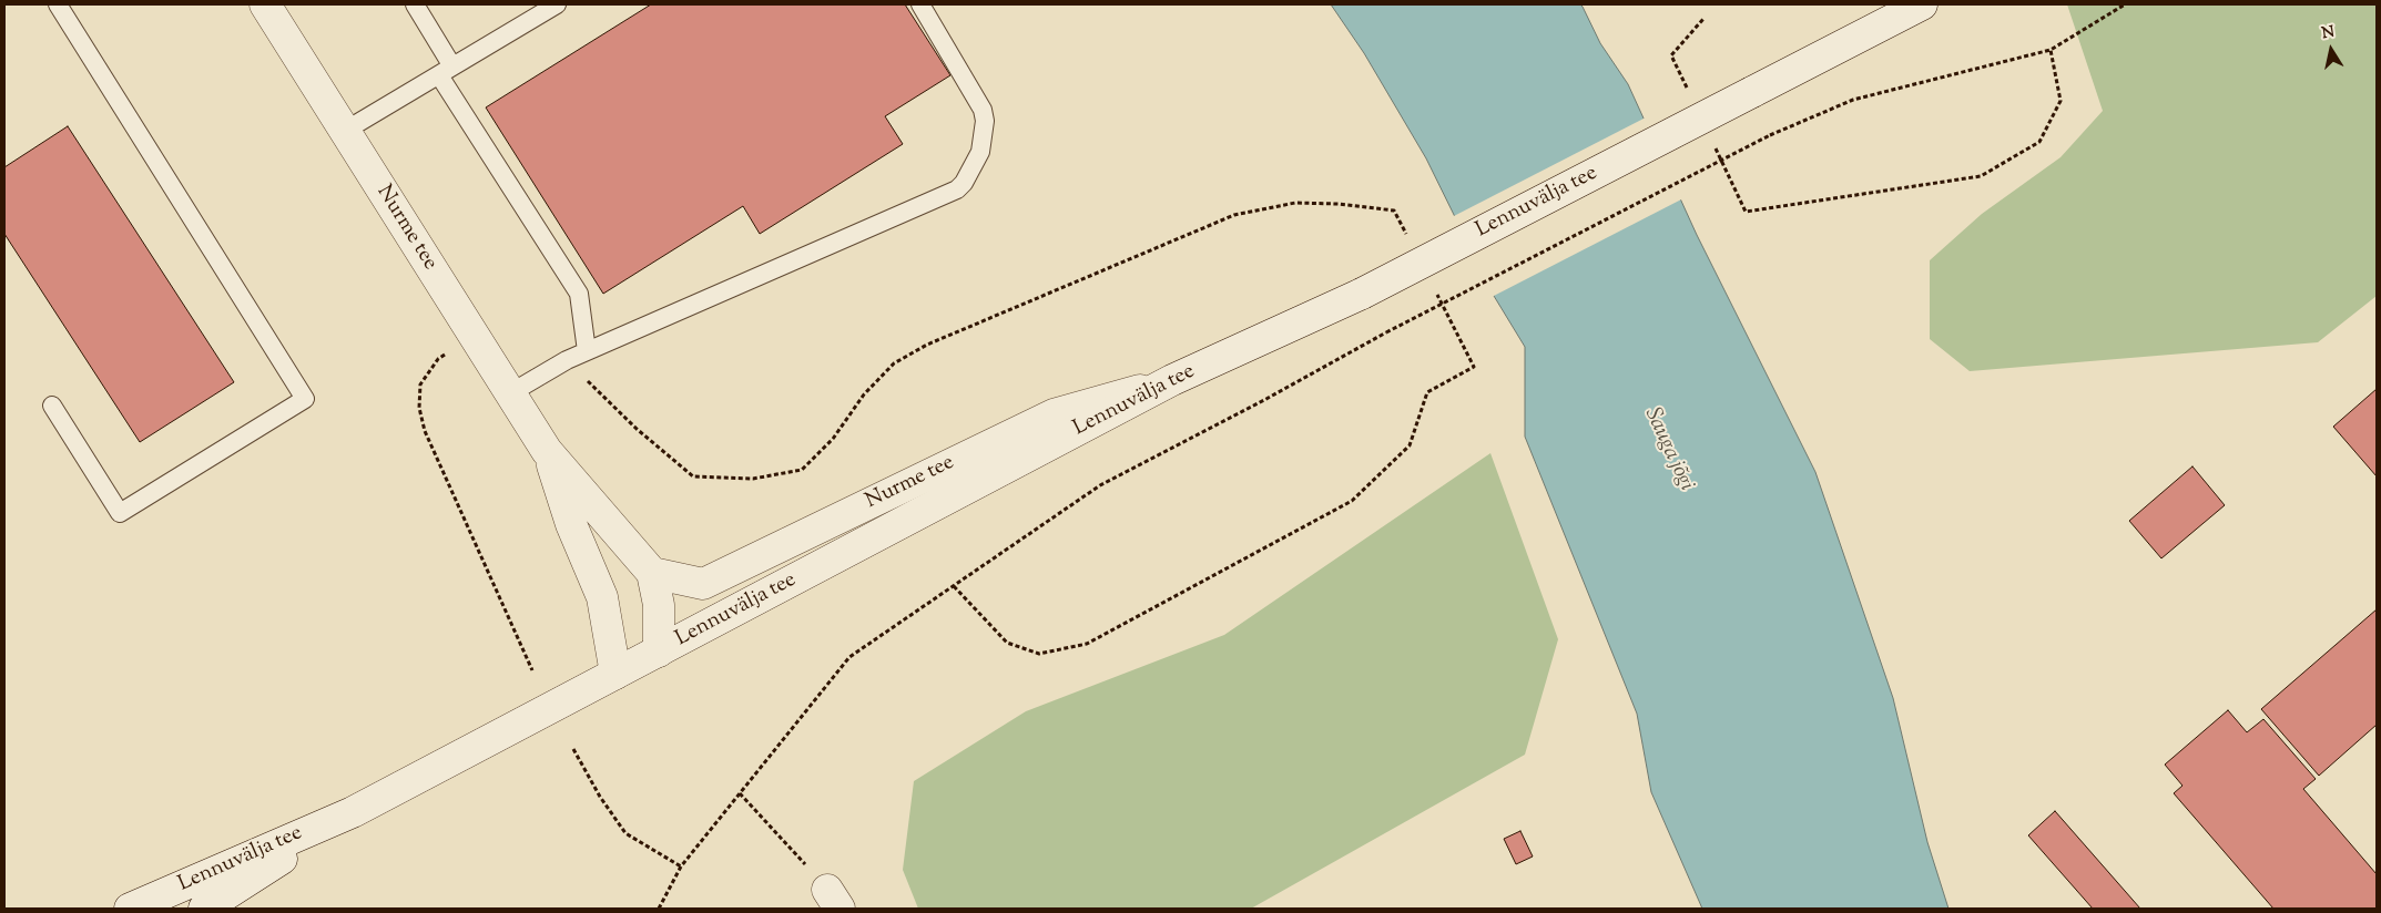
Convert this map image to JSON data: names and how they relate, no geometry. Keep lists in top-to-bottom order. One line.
{"streets":{"main road":["Lennuvälja tee","Nurme tee"]},"crossings":[["Lennuvälja tee","Nurme tee"]],"water":["Sauga jõgi"],"north":"top"}
